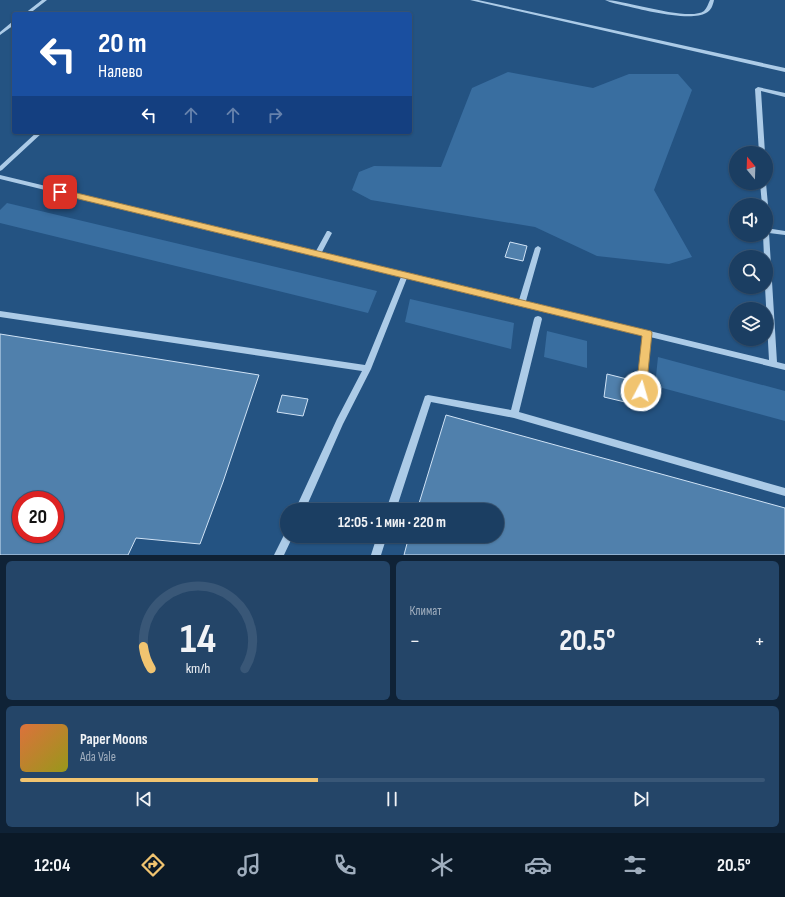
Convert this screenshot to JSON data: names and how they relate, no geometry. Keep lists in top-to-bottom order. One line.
{"north":"top","page":{"turn":["20 m","Налево"],"limit":"20","trip":"12:05 · 1 мин · 220 m","tile":"Климат","heat":["−","20.5°","+"],"song":["Paper Moons","Ada Vale"],"tabs":["12:04","20.5°"],"gauge":["14","km/h"]}}
